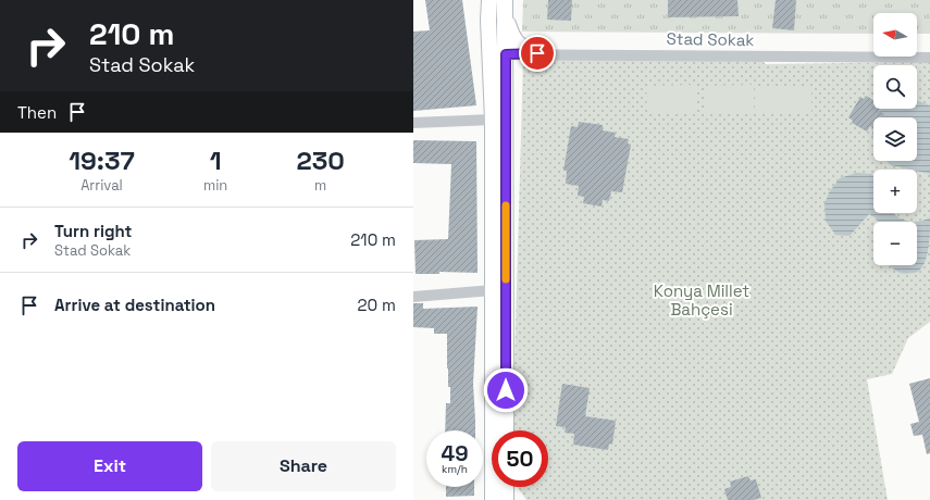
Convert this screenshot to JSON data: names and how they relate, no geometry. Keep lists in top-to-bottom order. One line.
{"streets":{"street":["Stad Sokak"]},"parks":["Konya Millet Bahçesi"],"north":"left","page":{"turn":["210 m","Stad Sokak"],"map_buttons":["+","−"],"then":"Then","eta":["19:37","Arrival","1","min","230","m"],"list":[{"name":"Turn right","note":"Stad Sokak","value":"210 m"},{"name":"Arrive at destination","value":"20 m"}],"speed":"49 km/h","limit":"50","buttons":["Exit","Share"]}}
